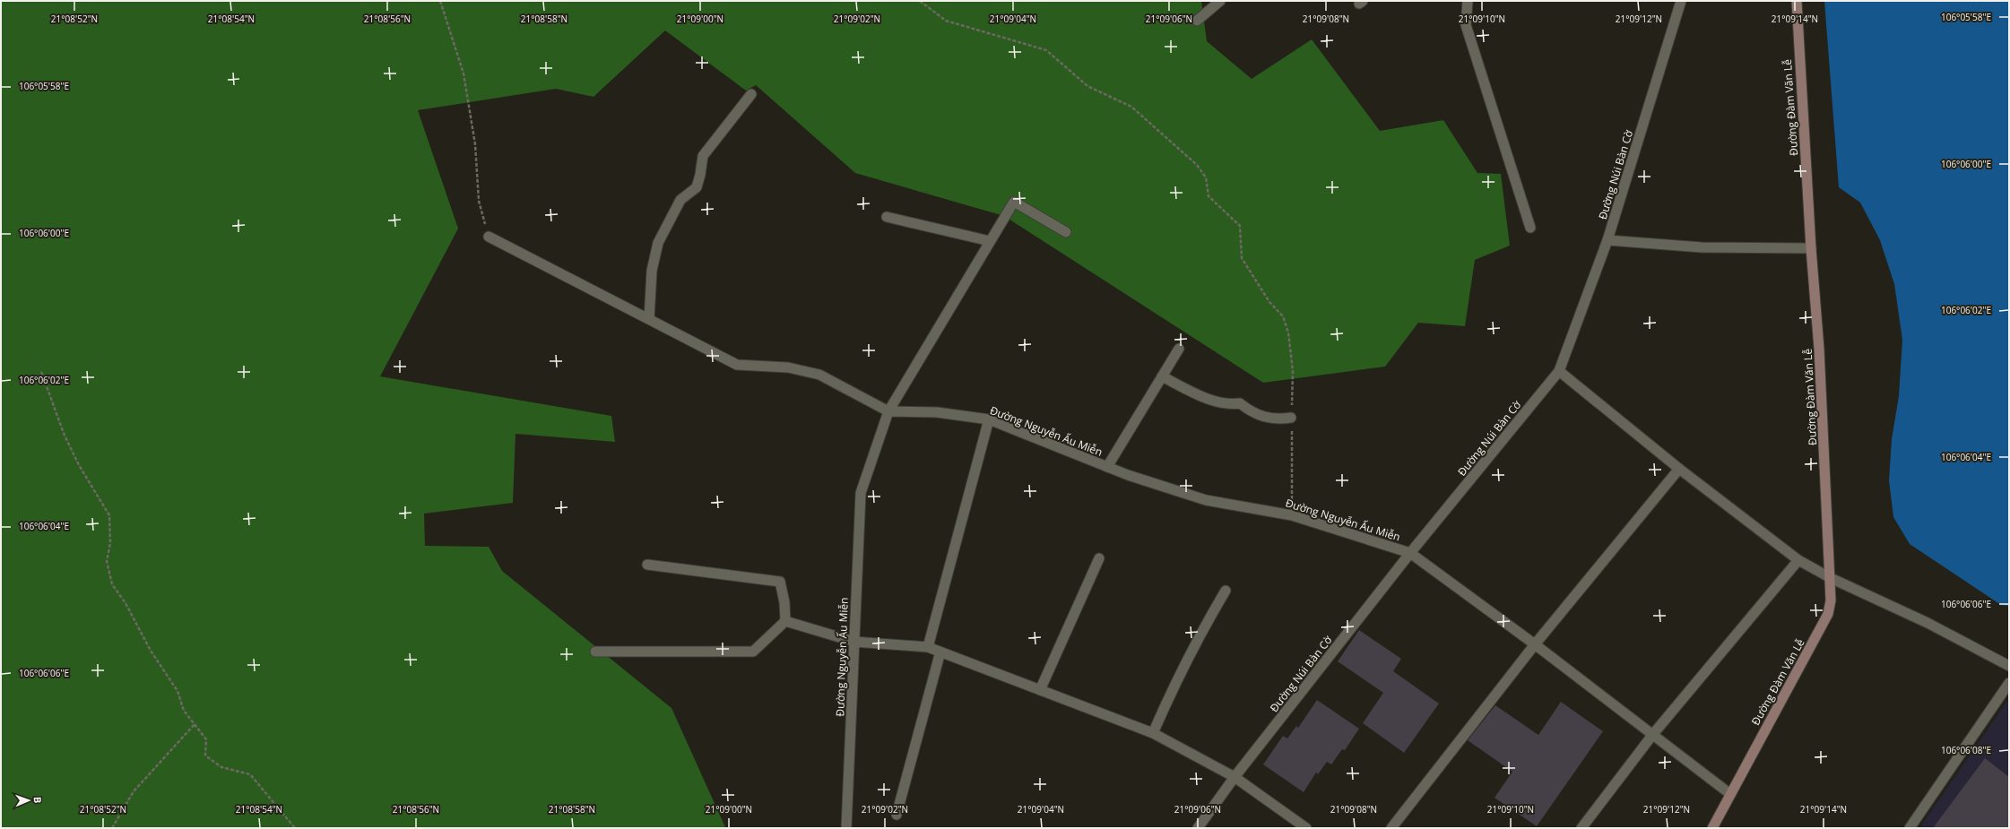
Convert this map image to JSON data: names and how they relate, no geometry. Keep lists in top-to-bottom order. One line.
{"streets":{"main road":["Đường Đàm Văn Lễ"],"street":["Đường Núi Bàn Cờ","Đường Nguyễn Ấu Miễn"]},"crossings":[["Đường Đàm Văn Lễ","Đường Nguyễn Ấu Miễn"],["Đường Núi Bàn Cờ","Đường Nguyễn Ấu Miễn"]],"north":"right","coordinates":["106°05'58\"E","21°08'52\"N","21°08'54\"N","21°08'56\"N","21°08'58\"N","21°09'00\"N","21°09'02\"N","21°09'04\"N","21°09'06\"N","21°09'08\"N","21°09'10\"N","21°09'12\"N","21°09'14\"N","106°06'00\"E","106°06'02\"E","106°06'04\"E","106°06'06\"E","106°06'08\"E"]}
